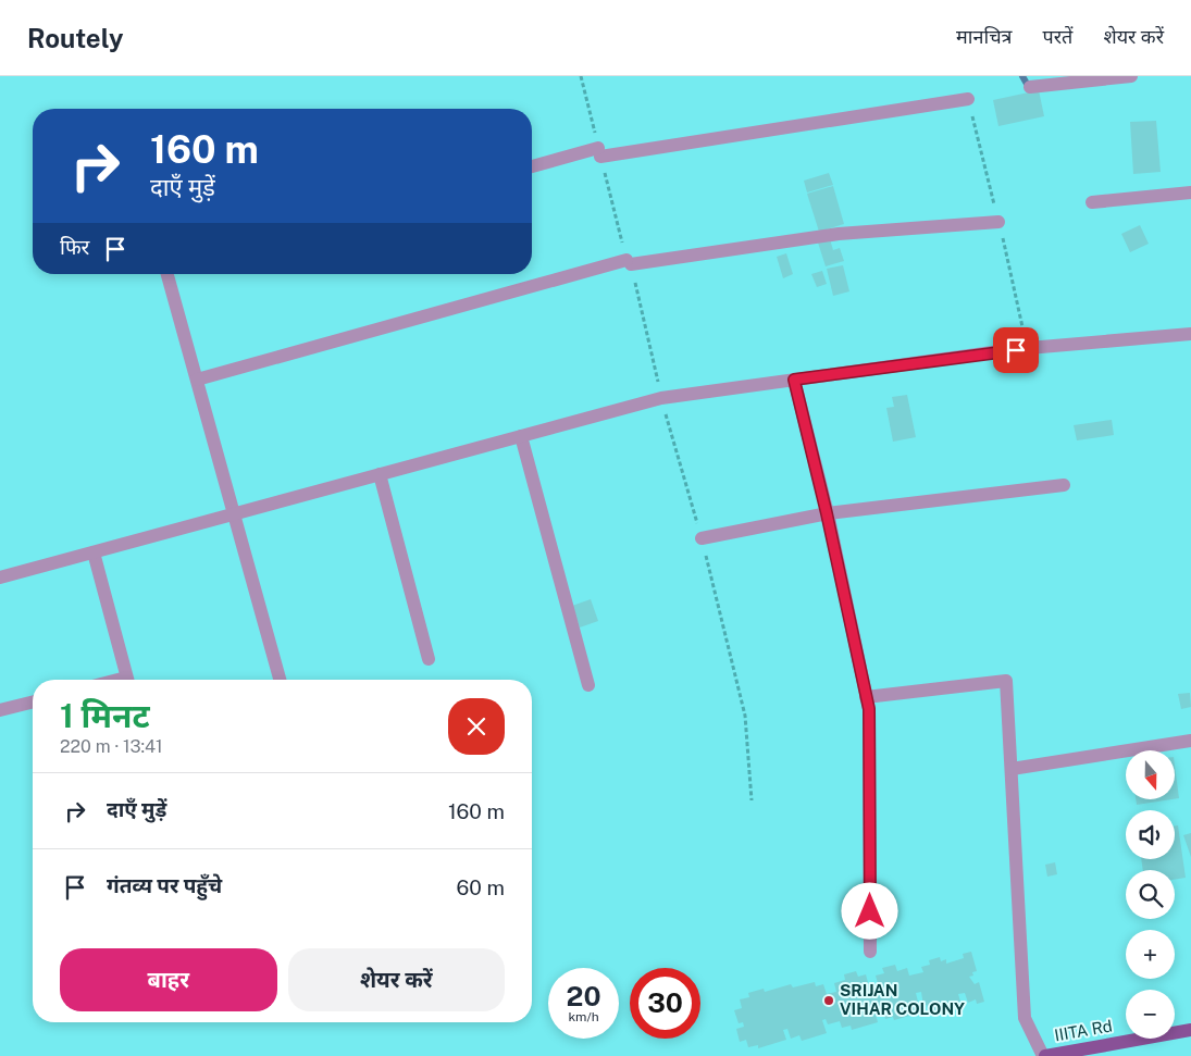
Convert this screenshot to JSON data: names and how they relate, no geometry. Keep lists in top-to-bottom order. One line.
{"streets":{"main road":["IIITA Rd"]},"places":["SRIJAN VIHAR COLONY"],"north":"bottom","page":{"header":"Routely","nav":["मानचित्र","परतें","शेयर करें"],"turn":["160 m","दाएँ मुड़ें"],"then":"फिर","heading":["1 मिनट","220 m · 13:41"],"map_buttons":["+","−"],"list":[{"name":"दाएँ मुड़ें","value":"160 m"},{"name":"गंतव्य पर पहुँचे","value":"60 m"}],"buttons":["बाहर","शेयर करें"],"speed":"20 km/h","limit":"30"}}
